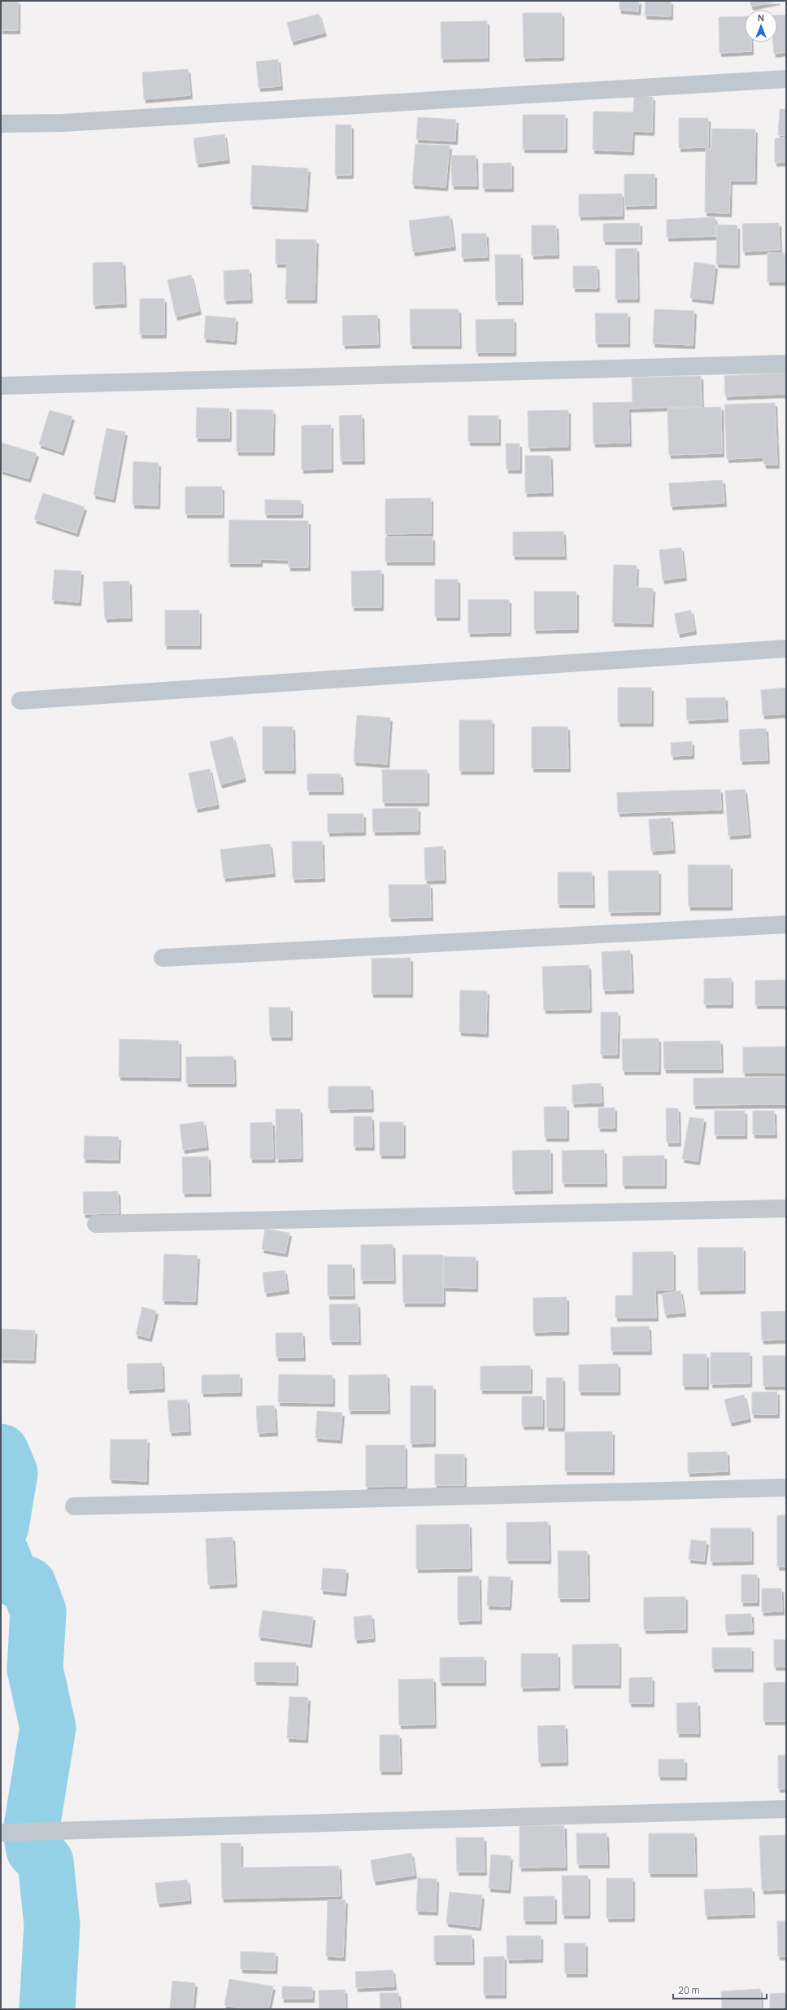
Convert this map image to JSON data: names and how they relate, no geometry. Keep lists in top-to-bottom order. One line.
{"scale_bar":"20 m","north":"top"}
